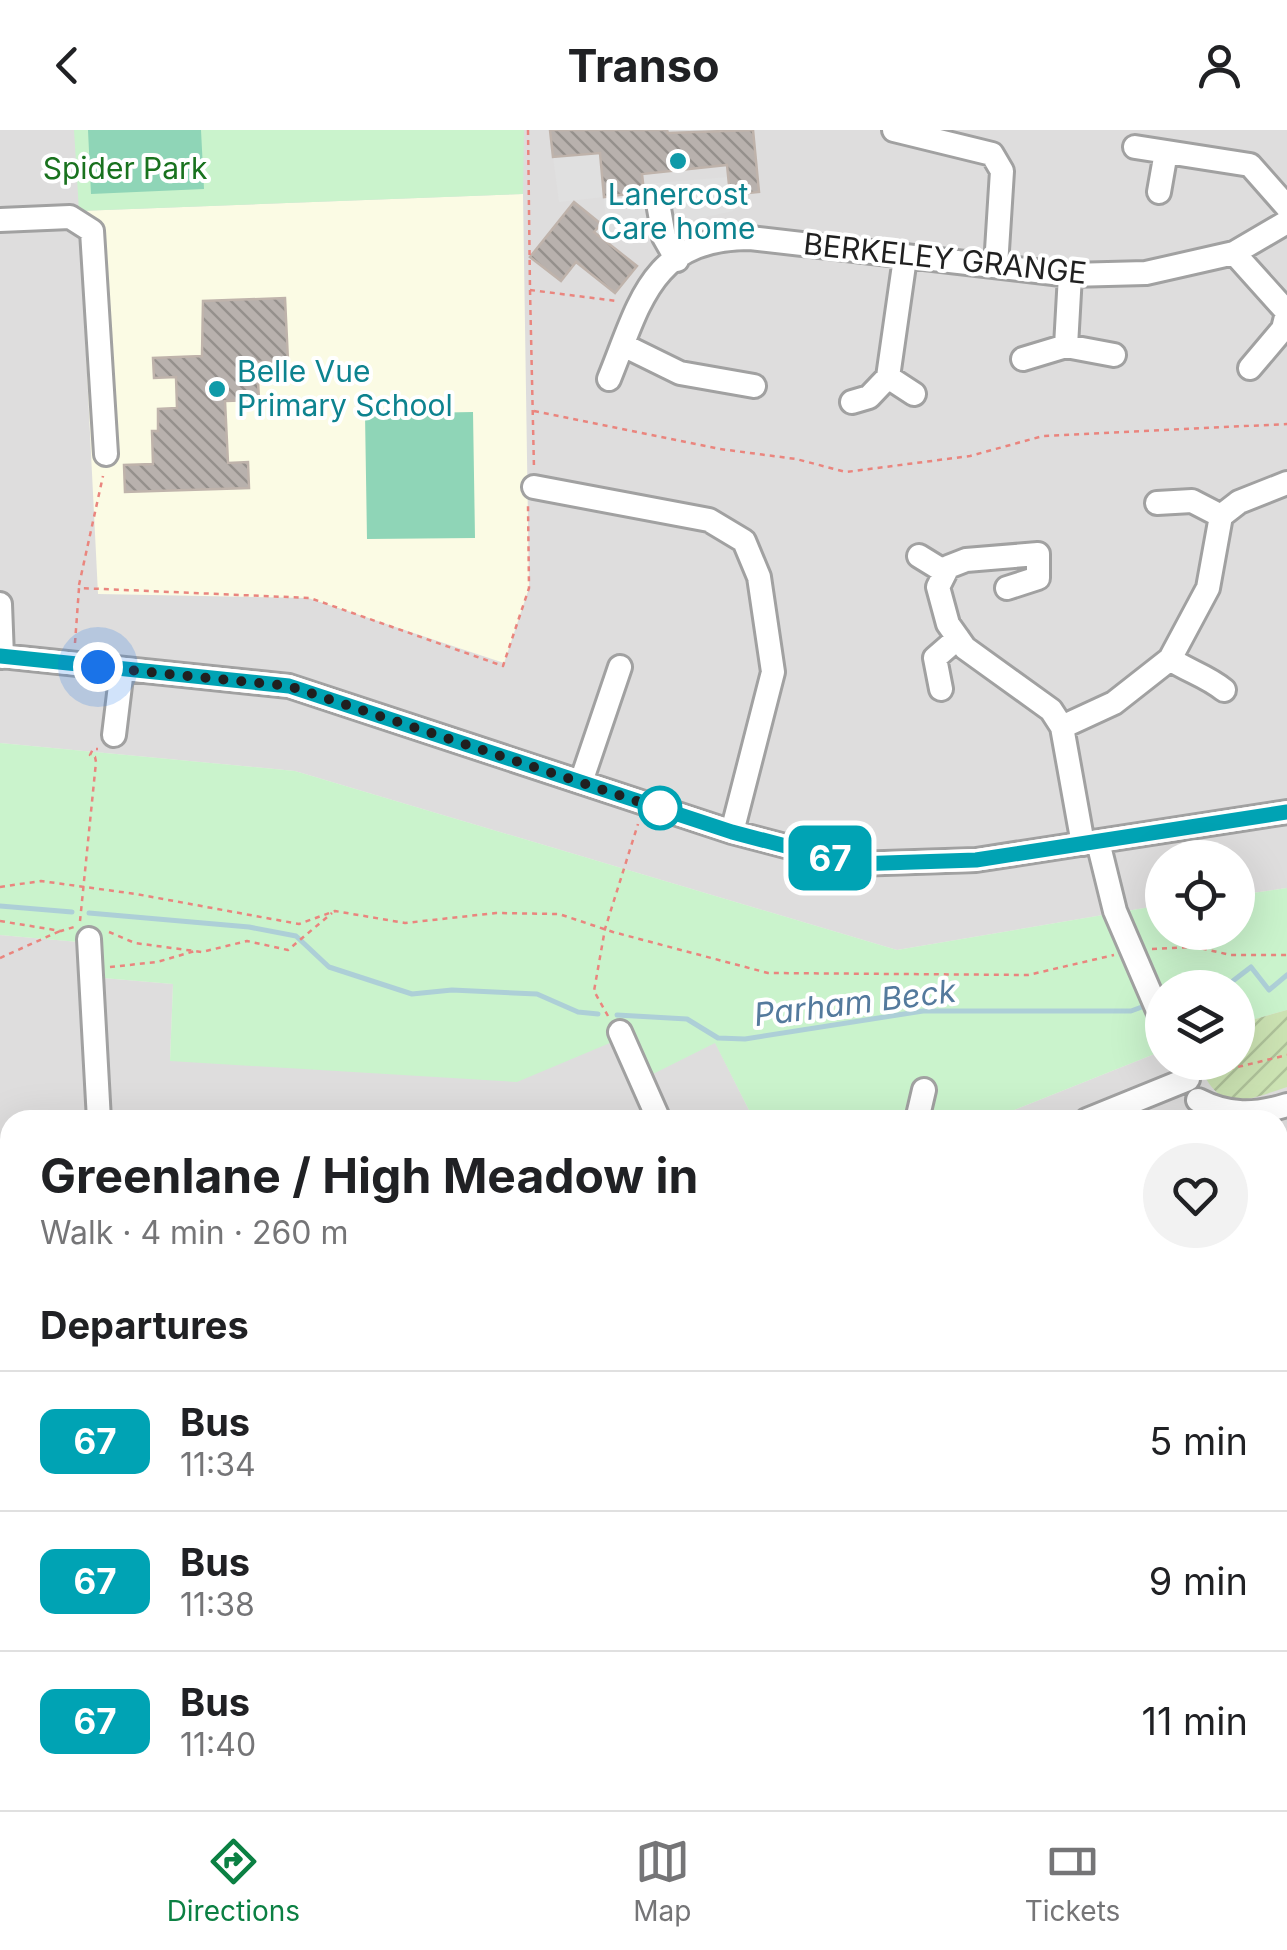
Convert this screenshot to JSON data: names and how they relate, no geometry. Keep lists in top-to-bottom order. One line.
{"streets":{"street":["BERKELEY GRANGE"]},"water":["Parham Beck"],"parks":["Spider Park"],"places":["Lanercost Care home","Belle Vue Primary School"],"lines":["bus line 67"],"page":{"header":"Transo","on_map":"67","heading":[["Greenlane / High Meadow in","Walk · 4 min · 260 m"],"Departures"],"list":[{"mark":"67","name":"Bus","note":"11:34","value":"5 min"},{"mark":"67","name":"Bus","note":"11:38","value":"9 min"},{"mark":"67","name":"Bus","note":"11:40","value":"11 min"}],"tabs":["Directions","Map","Tickets"]}}
